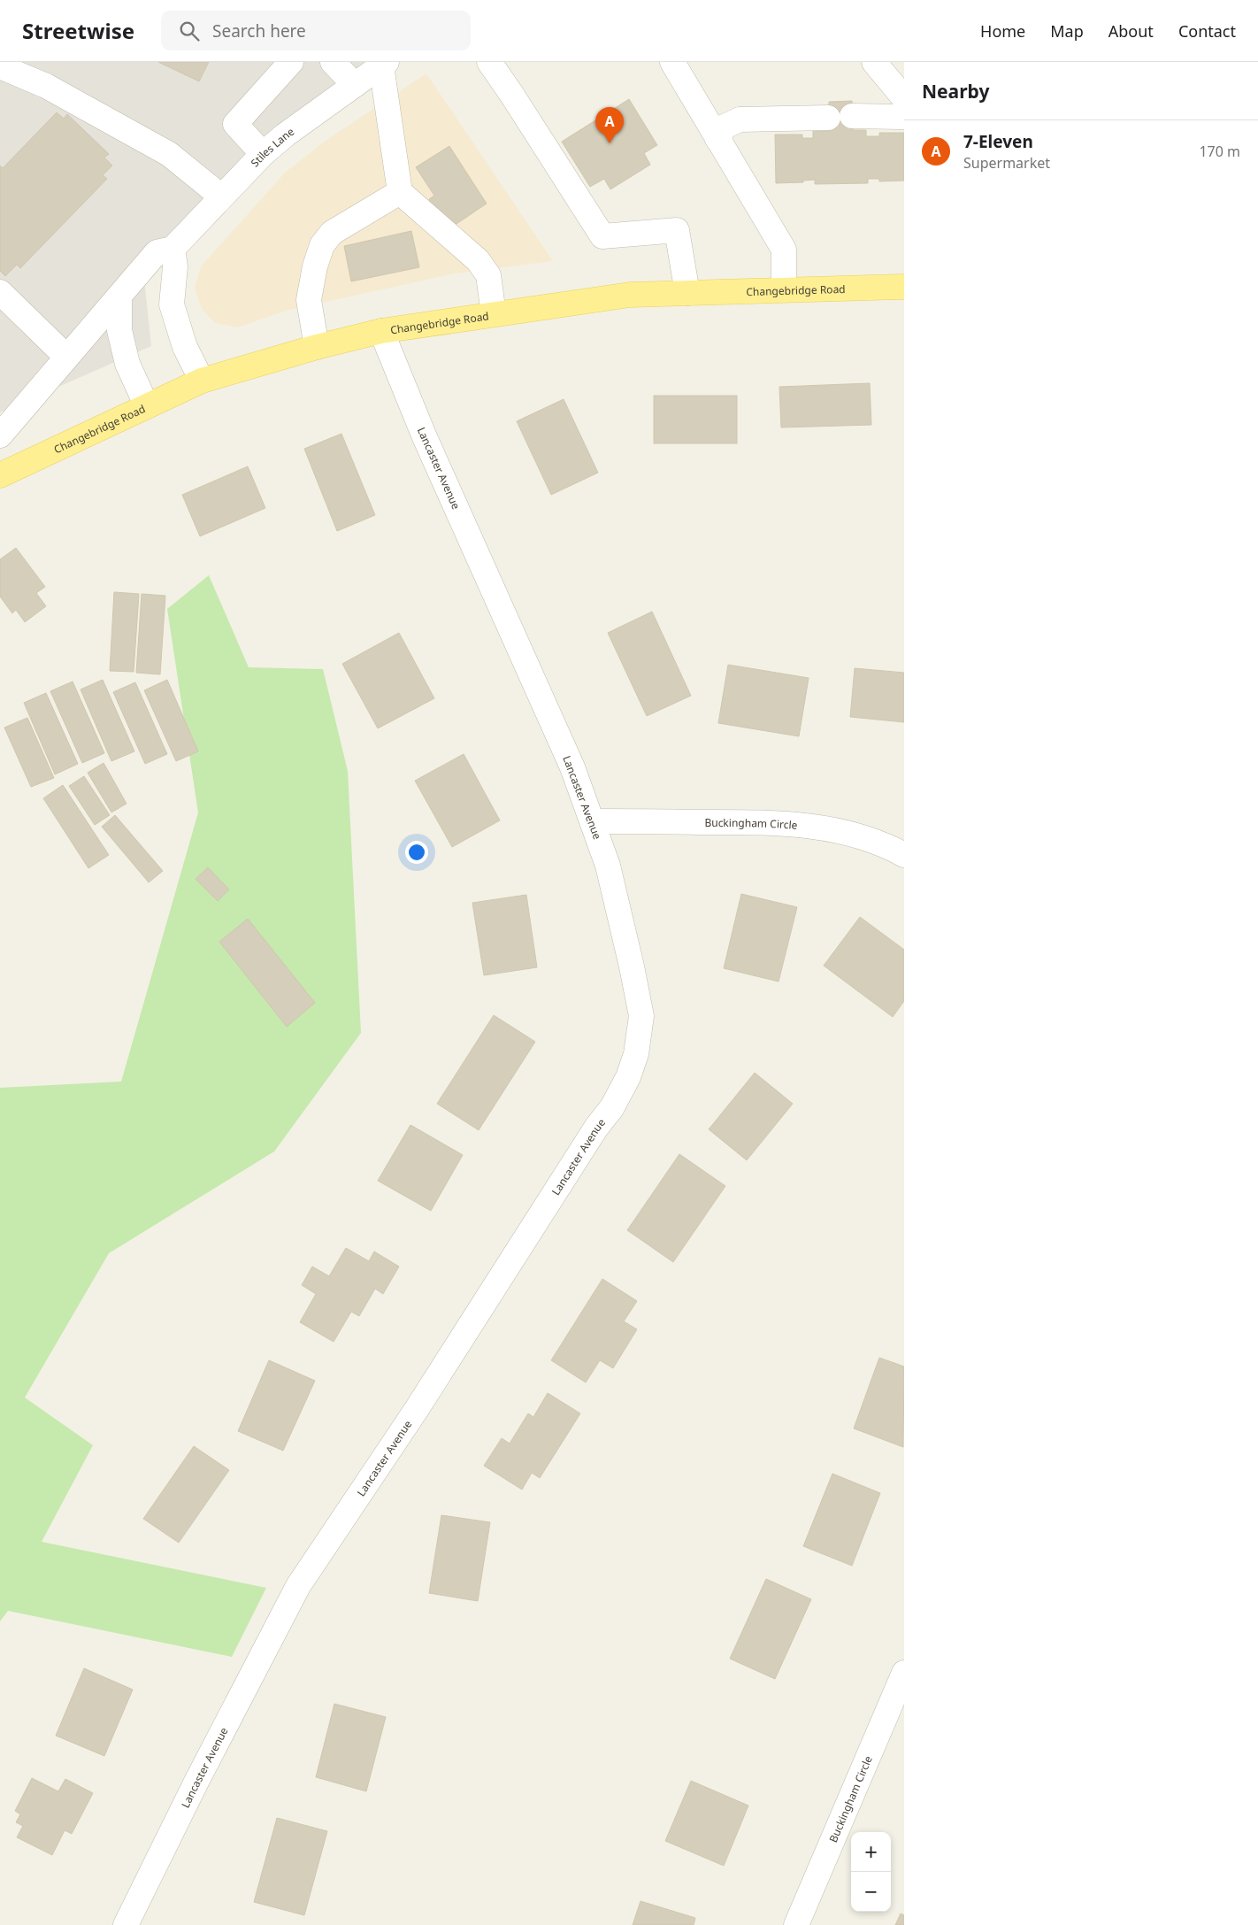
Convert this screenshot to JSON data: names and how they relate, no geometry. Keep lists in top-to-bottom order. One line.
{"streets":{"main road":["Changebridge Road"],"street":["Stiles Lane","Lancaster Avenue","Buckingham Circle"]},"crossings":[["Changebridge Road","Lancaster Avenue"],["Lancaster Avenue","Buckingham Circle"]],"page":{"header":"Streetwise","search":"Search here","nav":["Home","Map","About","Contact"],"heading":"Nearby","pins":"A","list":[{"mark":"A","name":"7-Eleven","note":"Supermarket","value":"170 m"}],"map_buttons":["+","−"]}}
